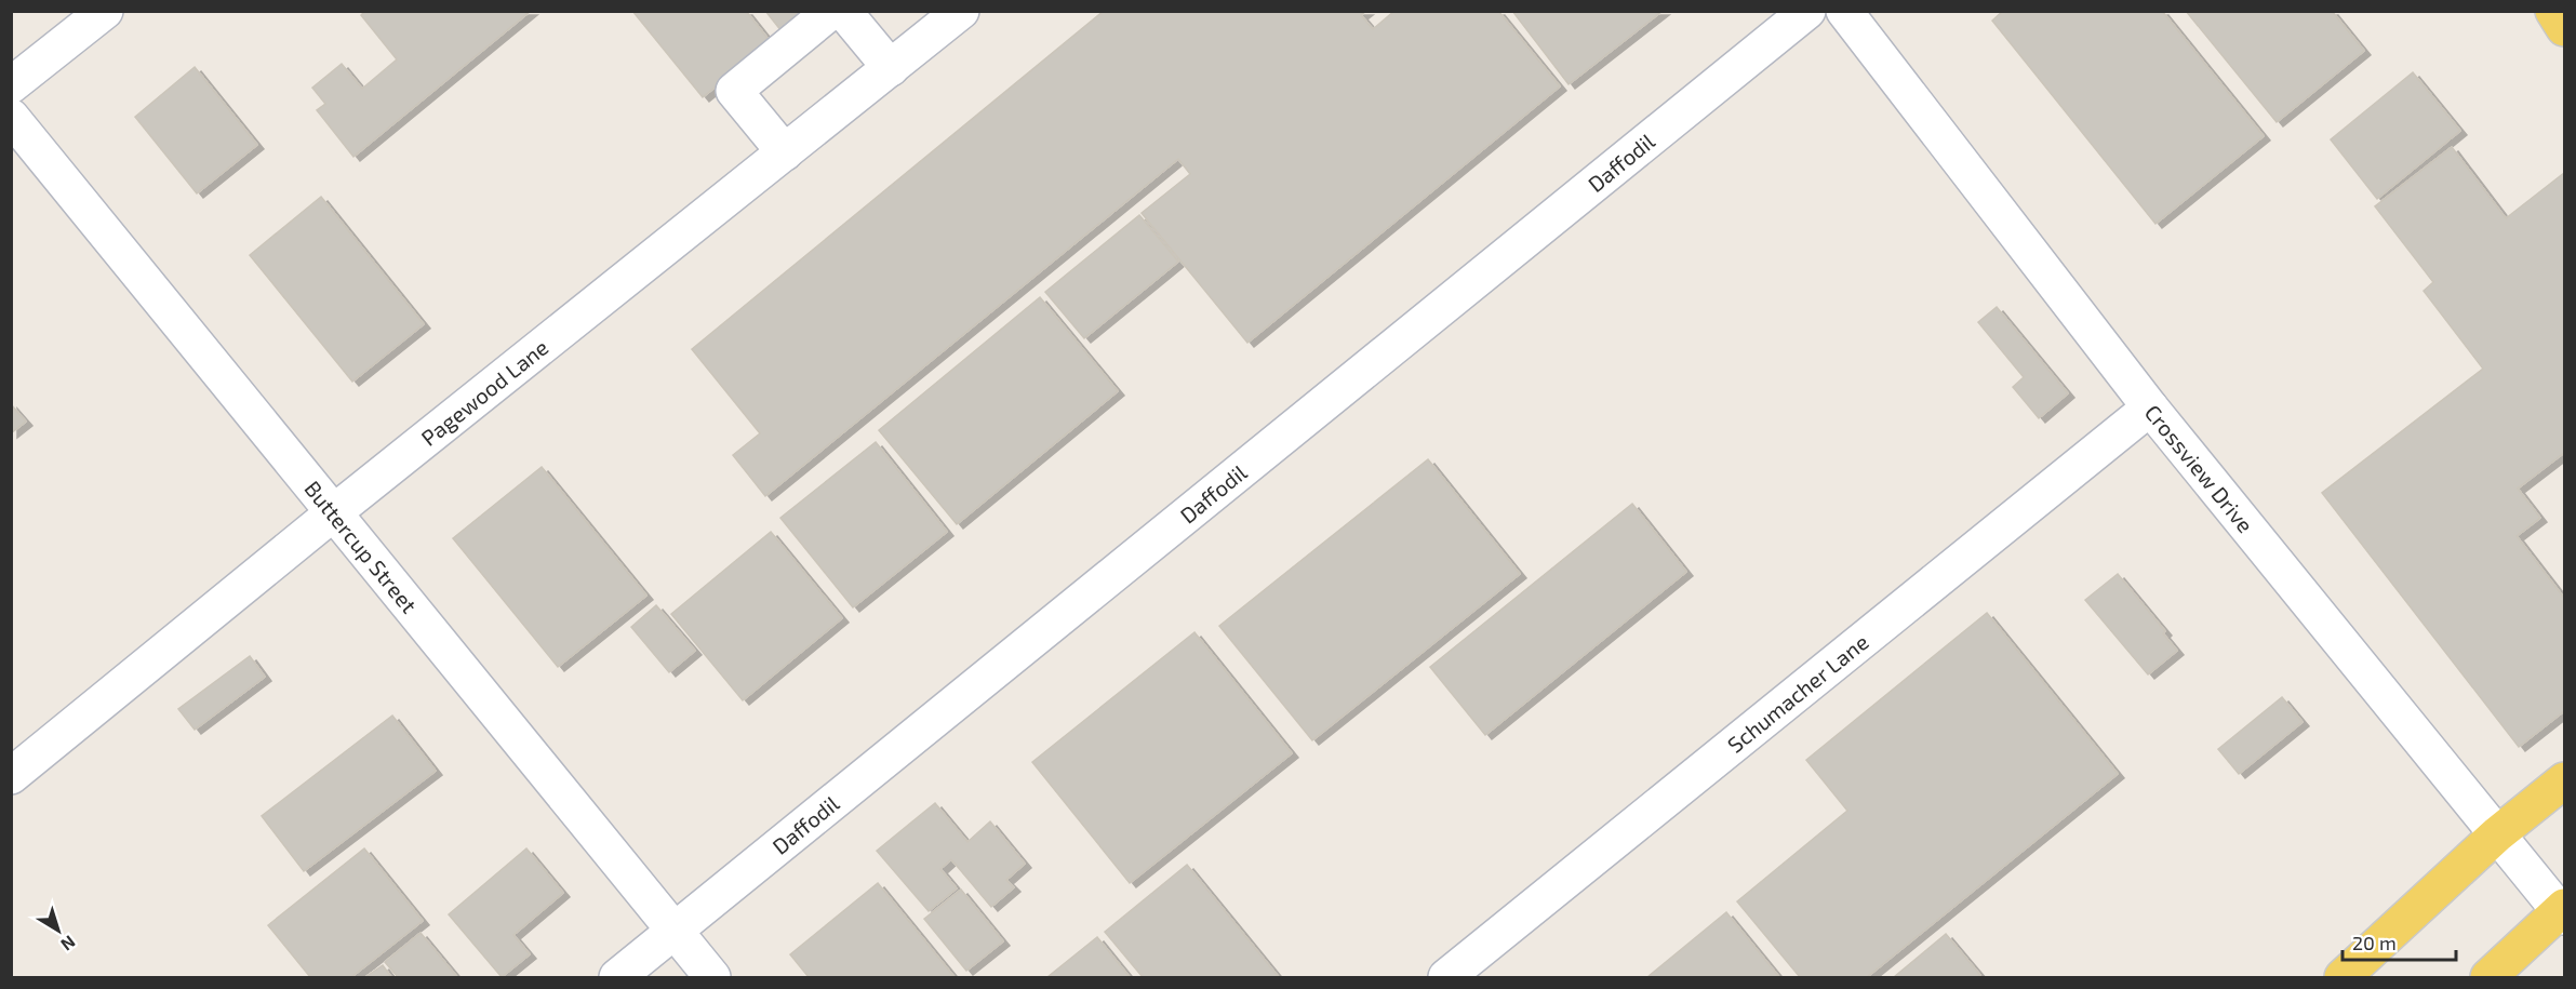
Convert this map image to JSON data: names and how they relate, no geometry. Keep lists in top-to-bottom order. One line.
{"streets":{"street":["Daffodil","Pagewood Lane","Crossview Drive","Buttercup Street","Schumacher Lane"]},"crossings":[["Daffodil","Buttercup Street"],["Pagewood Lane","Buttercup Street"],["Crossview Drive","Schumacher Lane"]],"scale_bar":"20 m","north":"bottom right"}
